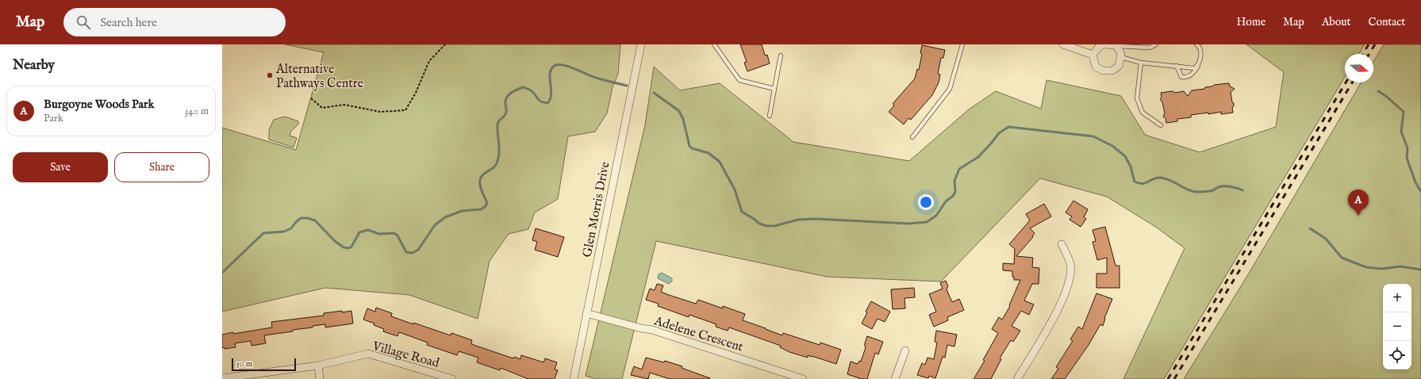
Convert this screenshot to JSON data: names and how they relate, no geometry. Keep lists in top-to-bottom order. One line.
{"streets":{"street":["Glen Morris Drive","Adelene Crescent","Village Road"]},"crossings":[["Glen Morris Drive","Adelene Crescent"]],"places":["Alternative Pathways Centre"],"scale_bar":"50 m","north":"right","page":{"header":"Map","search":"Search here","nav":["Home","Map","About","Contact"],"heading":"Nearby","list":[{"mark":"A","name":"Burgoyne Woods Park","note":"Park","value":"340 m"}],"buttons":["Save","Share"],"pins":"A","map_buttons":["+","−"],"scale":"50 m"}}
